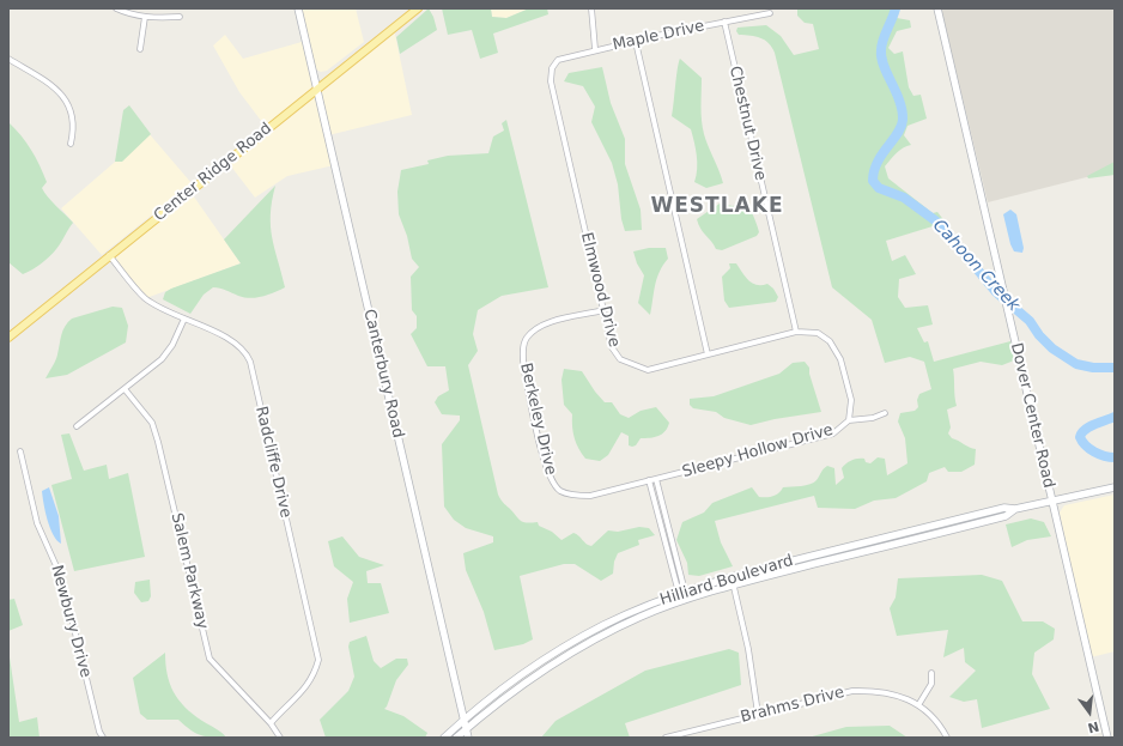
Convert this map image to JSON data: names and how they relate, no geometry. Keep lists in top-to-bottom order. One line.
{"streets":{"main road":["Center Ridge Road"],"street":["Maple Drive","Chestnut Drive","Elmwood Drive","Canterbury Road","Dover Center Road","Berkeley Drive","Sleepy Hollow Drive","Radcliffe Drive","Salem Parkway","Hilliard Boulevard","Newbury Drive","Brahms Drive"]},"crossings":[["Maple Drive","Chestnut Drive"],["Maple Drive","Elmwood Drive"],["Chestnut Drive","Elmwood Drive"],["Center Ridge Road","Canterbury Road"],["Center Ridge Road","Radcliffe Drive"],["Elmwood Drive","Berkeley Drive"],["Canterbury Road","Hilliard Boulevard"],["Dover Center Road","Hilliard Boulevard"],["Berkeley Drive","Sleepy Hollow Drive"],["Radcliffe Drive","Salem Parkway"]],"districts":["WESTLAKE"],"water":["Cahoon Creek"],"north":"bottom"}
